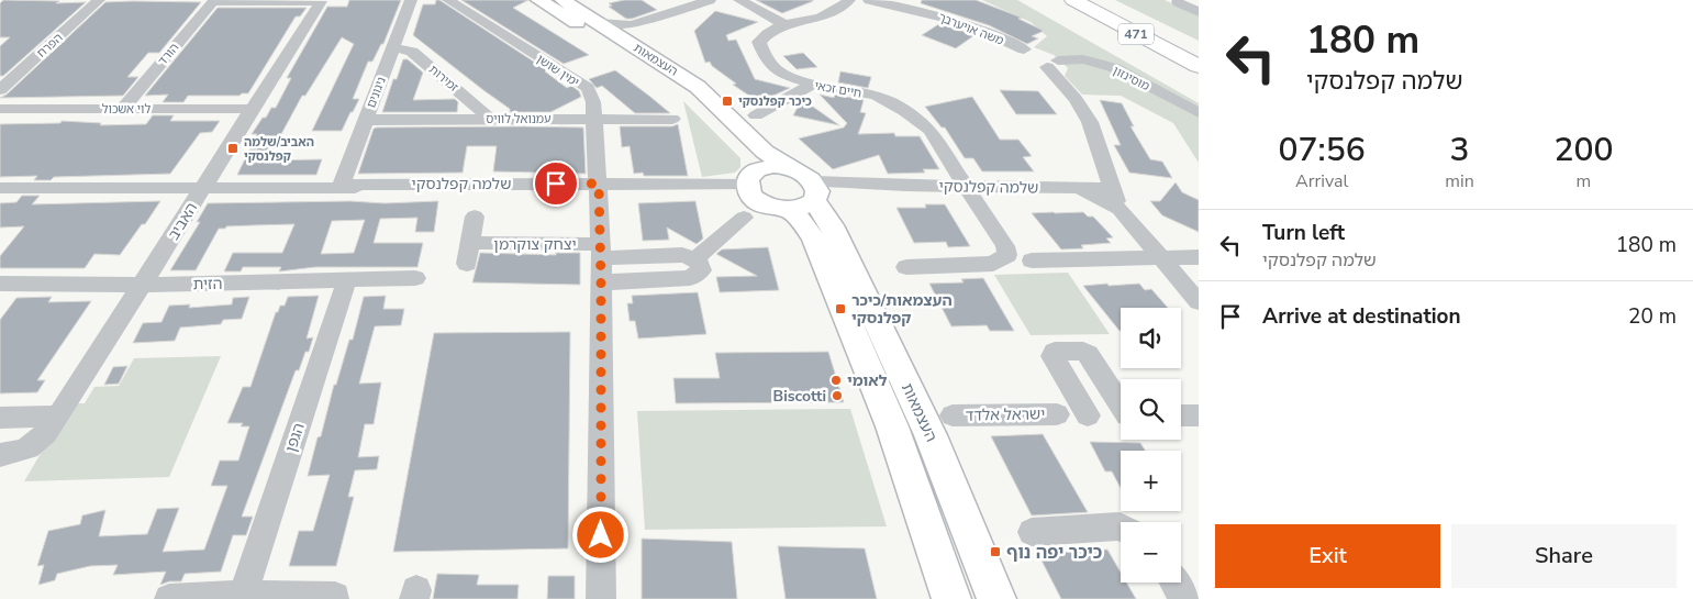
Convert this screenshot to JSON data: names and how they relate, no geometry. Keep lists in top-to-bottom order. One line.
{"streets":{"highway":["471"],"main road":["העצמאות"],"street":["משה אויערבך","הפרח","הורד","ימין שושן","זמירות","מוסינזון","חיים זכאי","ניגונים","לוי אשכול","עמנואל לוויס","שלמה קפלנסקי","האביב","יצחק צוקרמן","הזית","ישראל אלדד","הגפן"]},"crossings":[["משה אויערבך","מוסינזון"],["הורד","לוי אשכול"],["העצמאות","שלמה קפלנסקי"],["ימין שושן","עמנואל לוויס"],["ימין שושן","שלמה קפלנסקי"],["ימין שושן","יצחק צוקרמן"],["זמירות","ניגונים"],["זמירות","עמנואל לוויס"],["חיים זכאי","שלמה קפלנסקי"],["ניגונים","עמנואל לוויס"],["ניגונים","שלמה קפלנסקי"],["לוי אשכול","האביב"],["שלמה קפלנסקי","האביב"],["האביב","הזית"],["הזית","הגפן"]],"places":{"transit":["כיכר קפלנסקי","האביב/שלמה קפלנסקי","העצמאות/כיכר קפלנסקי","כיכר יפה נוף"],"other":["לאומי","Biscotti"]},"page":{"turn":["180 m","שלמה קפלנסקי"],"eta":["07:56","Arrival","3","min","200","m"],"list":[{"name":"Turn left","note":"שלמה קפלנסקי","value":"180 m"},{"name":"Arrive at destination","value":"20 m"}],"map_buttons":["+","−"],"buttons":["Exit","Share"]}}
